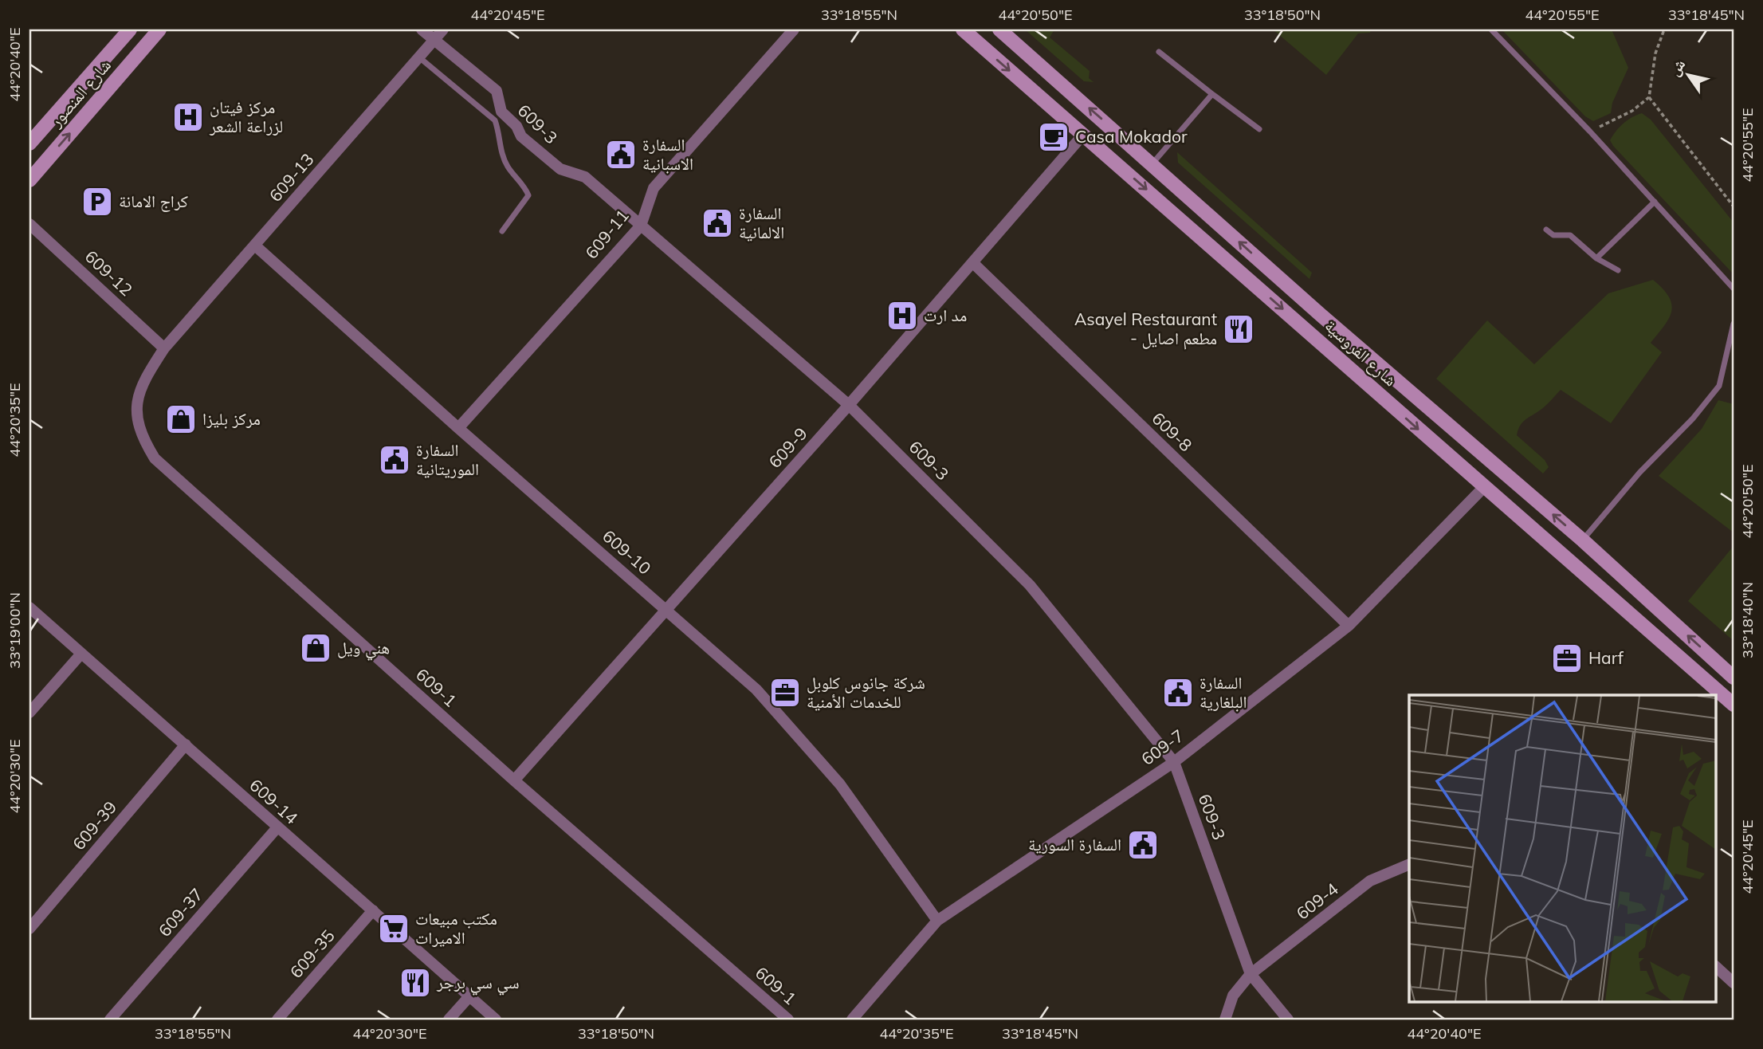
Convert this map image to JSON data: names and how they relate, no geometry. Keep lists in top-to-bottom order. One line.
{"streets":{"street":["شارع المنصور","609-3","609-13","609-11","609-12","شارع الفروسية","609-8","609-9","609-10","609-1","609-7","609-14","609-39","609-4","609-37","609-35"]},"crossings":[["609-3","609-13"],["609-3","609-11"],["609-3","609-9"],["609-3","609-7"],["609-3","609-4"],["609-13","609-12"],["609-13","609-10"],["609-13","609-1"],["609-11","609-10"],["609-12","609-1"],["شارع الفروسية","609-9"],["شارع الفروسية","609-7"],["609-8","609-9"],["609-8","609-7"],["609-9","609-10"],["609-9","609-1"],["609-10","609-7"],["609-14","609-39"],["609-14","609-37"],["609-14","609-35"]],"places":{"hospital":["مركز فيتان لزراعة الشعر","مد ارت"],"cafe":["Casa Mokador"],"public building":["السفارة الاسبانية","السفارة الالمانية","السفارة الموريتانية","السفارة البلغارية","السفارة السورية"],"parking":["كراج الامانة"],"restaurant":["Asayel Restaurant - مطعم اصايل","سي سي برجر"],"shop":["مركز بليزا","هني ويل"],"office":["Harf","شركة جانوس كلوبل للخدمات الأمنية"],"supermarket":["مكتب مبيعات الاميرات"]},"north":"top left","coordinates":["44°20'45\"E","33°18'55\"N","44°20'50\"E","33°18'50\"N","44°20'55\"E","33°18'45\"N","44°20'40\"E","44°20'35\"E","33°18'40\"N","33°19'00\"N","44°20'30\"E"]}
